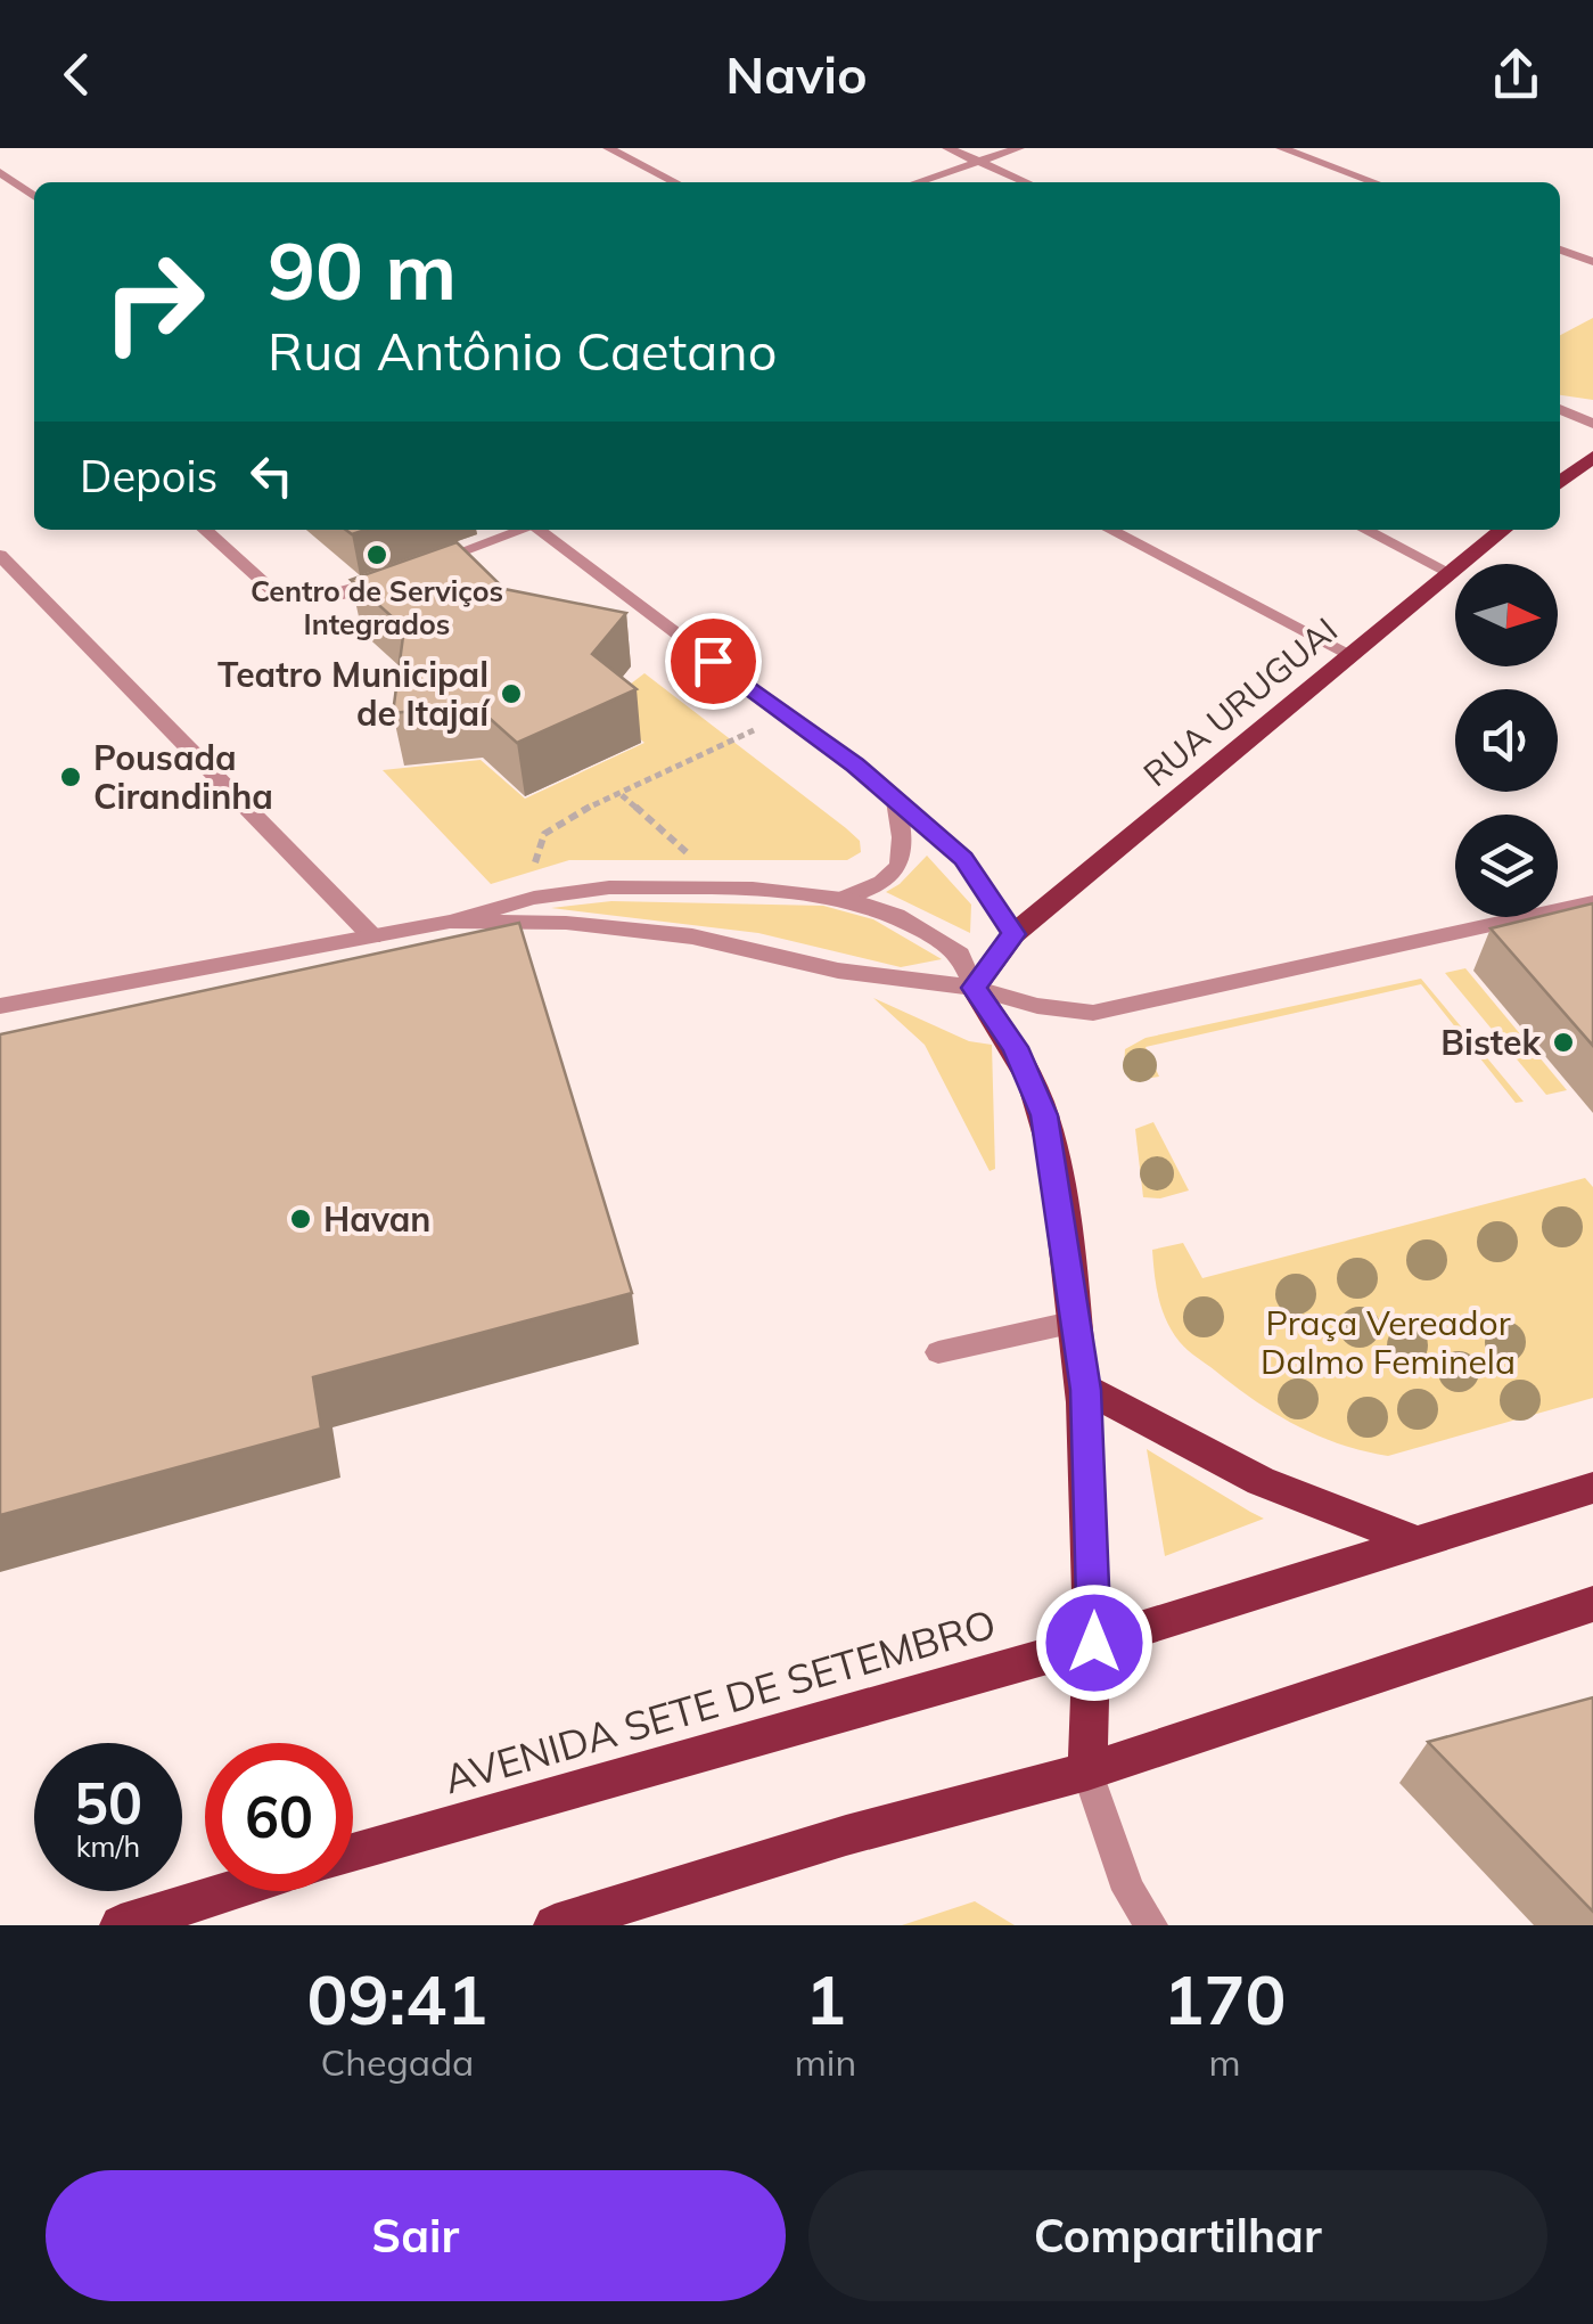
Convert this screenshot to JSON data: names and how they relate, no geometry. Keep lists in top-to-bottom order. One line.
{"streets":{"main road":["RUA URUGUAI","AVENIDA SETE DE SETEMBRO"]},"parks":["Praça Vereador Dalmo Feminela"],"places":["Centro de Serviços Integrados","Teatro Municipal de Itajaí","Pousada Cirandinha","Bistek","Havan"],"north":"right","page":{"header":"Navio","turn":["90 m","Rua Antônio Caetano"],"then":"Depois","speed":"50 km/h","limit":"60","eta":["09:41","Chegada","1","min","170","m"],"buttons":["Sair","Compartilhar"]}}
